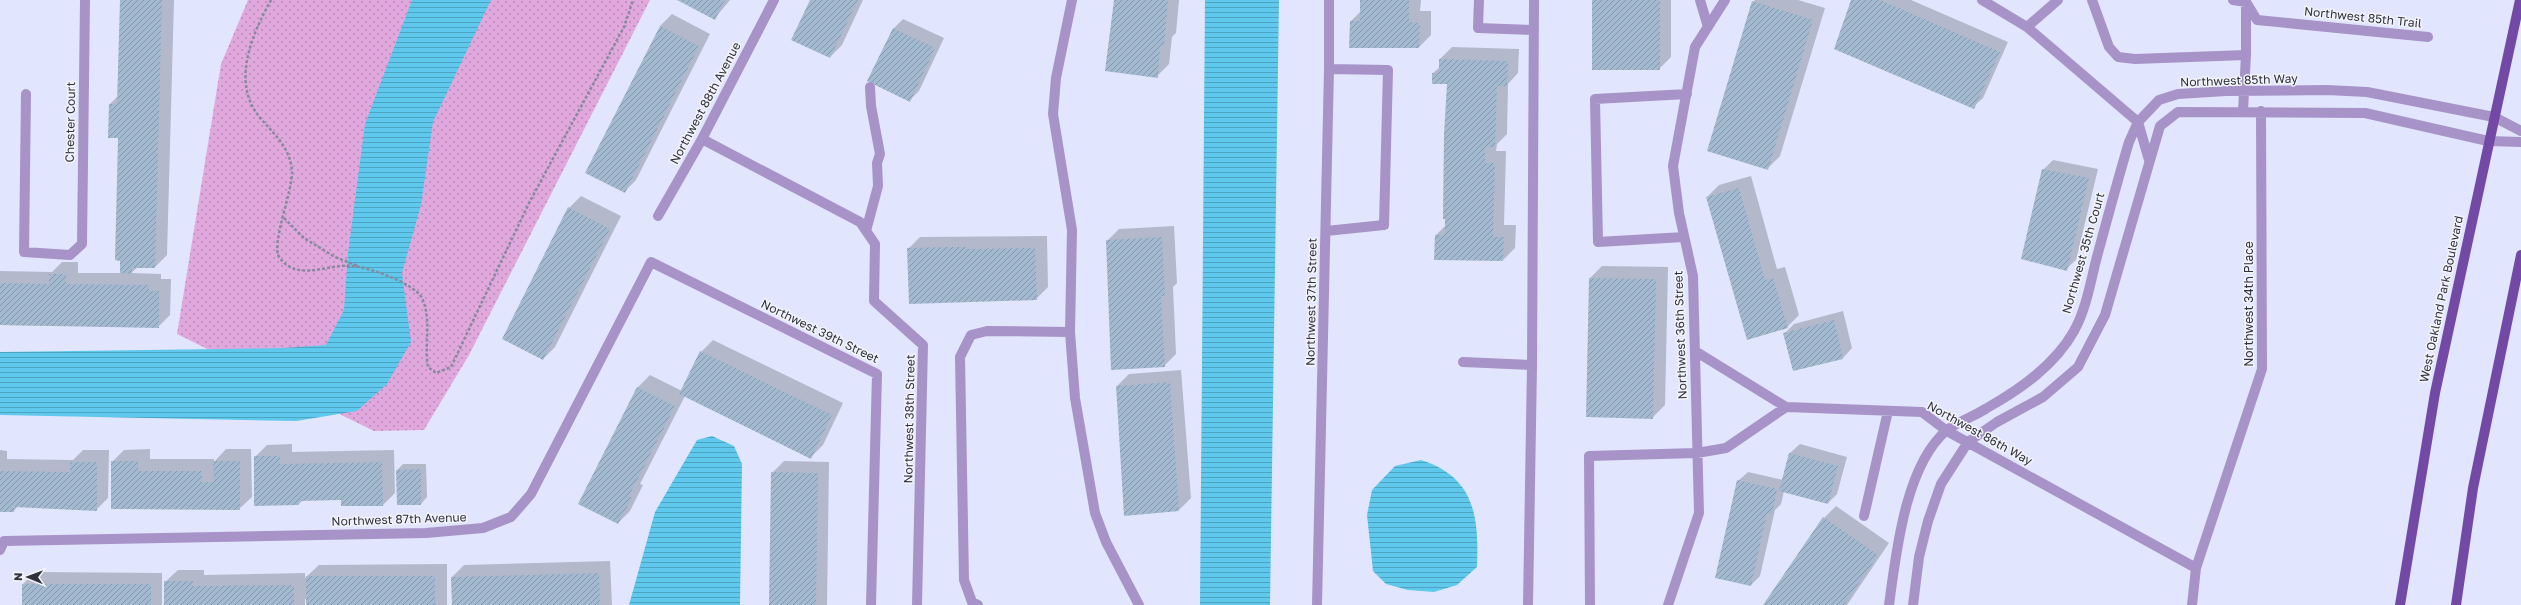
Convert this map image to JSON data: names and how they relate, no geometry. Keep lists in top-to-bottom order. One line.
{"streets":{"main road":["West Oakland Park Boulevard"],"street":["Northwest 85th Trail","Northwest 85th Way","Northwest 88th Avenue","Chester Court","Northwest 35th Court","Northwest 37th Street","Northwest 34th Place","Northwest 39th Street","Northwest 36th Street","Northwest 38th Street","Northwest 86th Way","Northwest 87th Avenue"]},"crossings":[["Northwest 85th Way","Northwest 35th Court"],["Northwest 85th Way","West Oakland Park Boulevard"],["Northwest 88th Avenue","Northwest 38th Street"],["Northwest 35th Court","Northwest 86th Way"],["Northwest 34th Place","Northwest 86th Way"],["Northwest 39th Street","Northwest 87th Avenue"],["Northwest 36th Street","Northwest 86th Way"]],"north":"left"}
